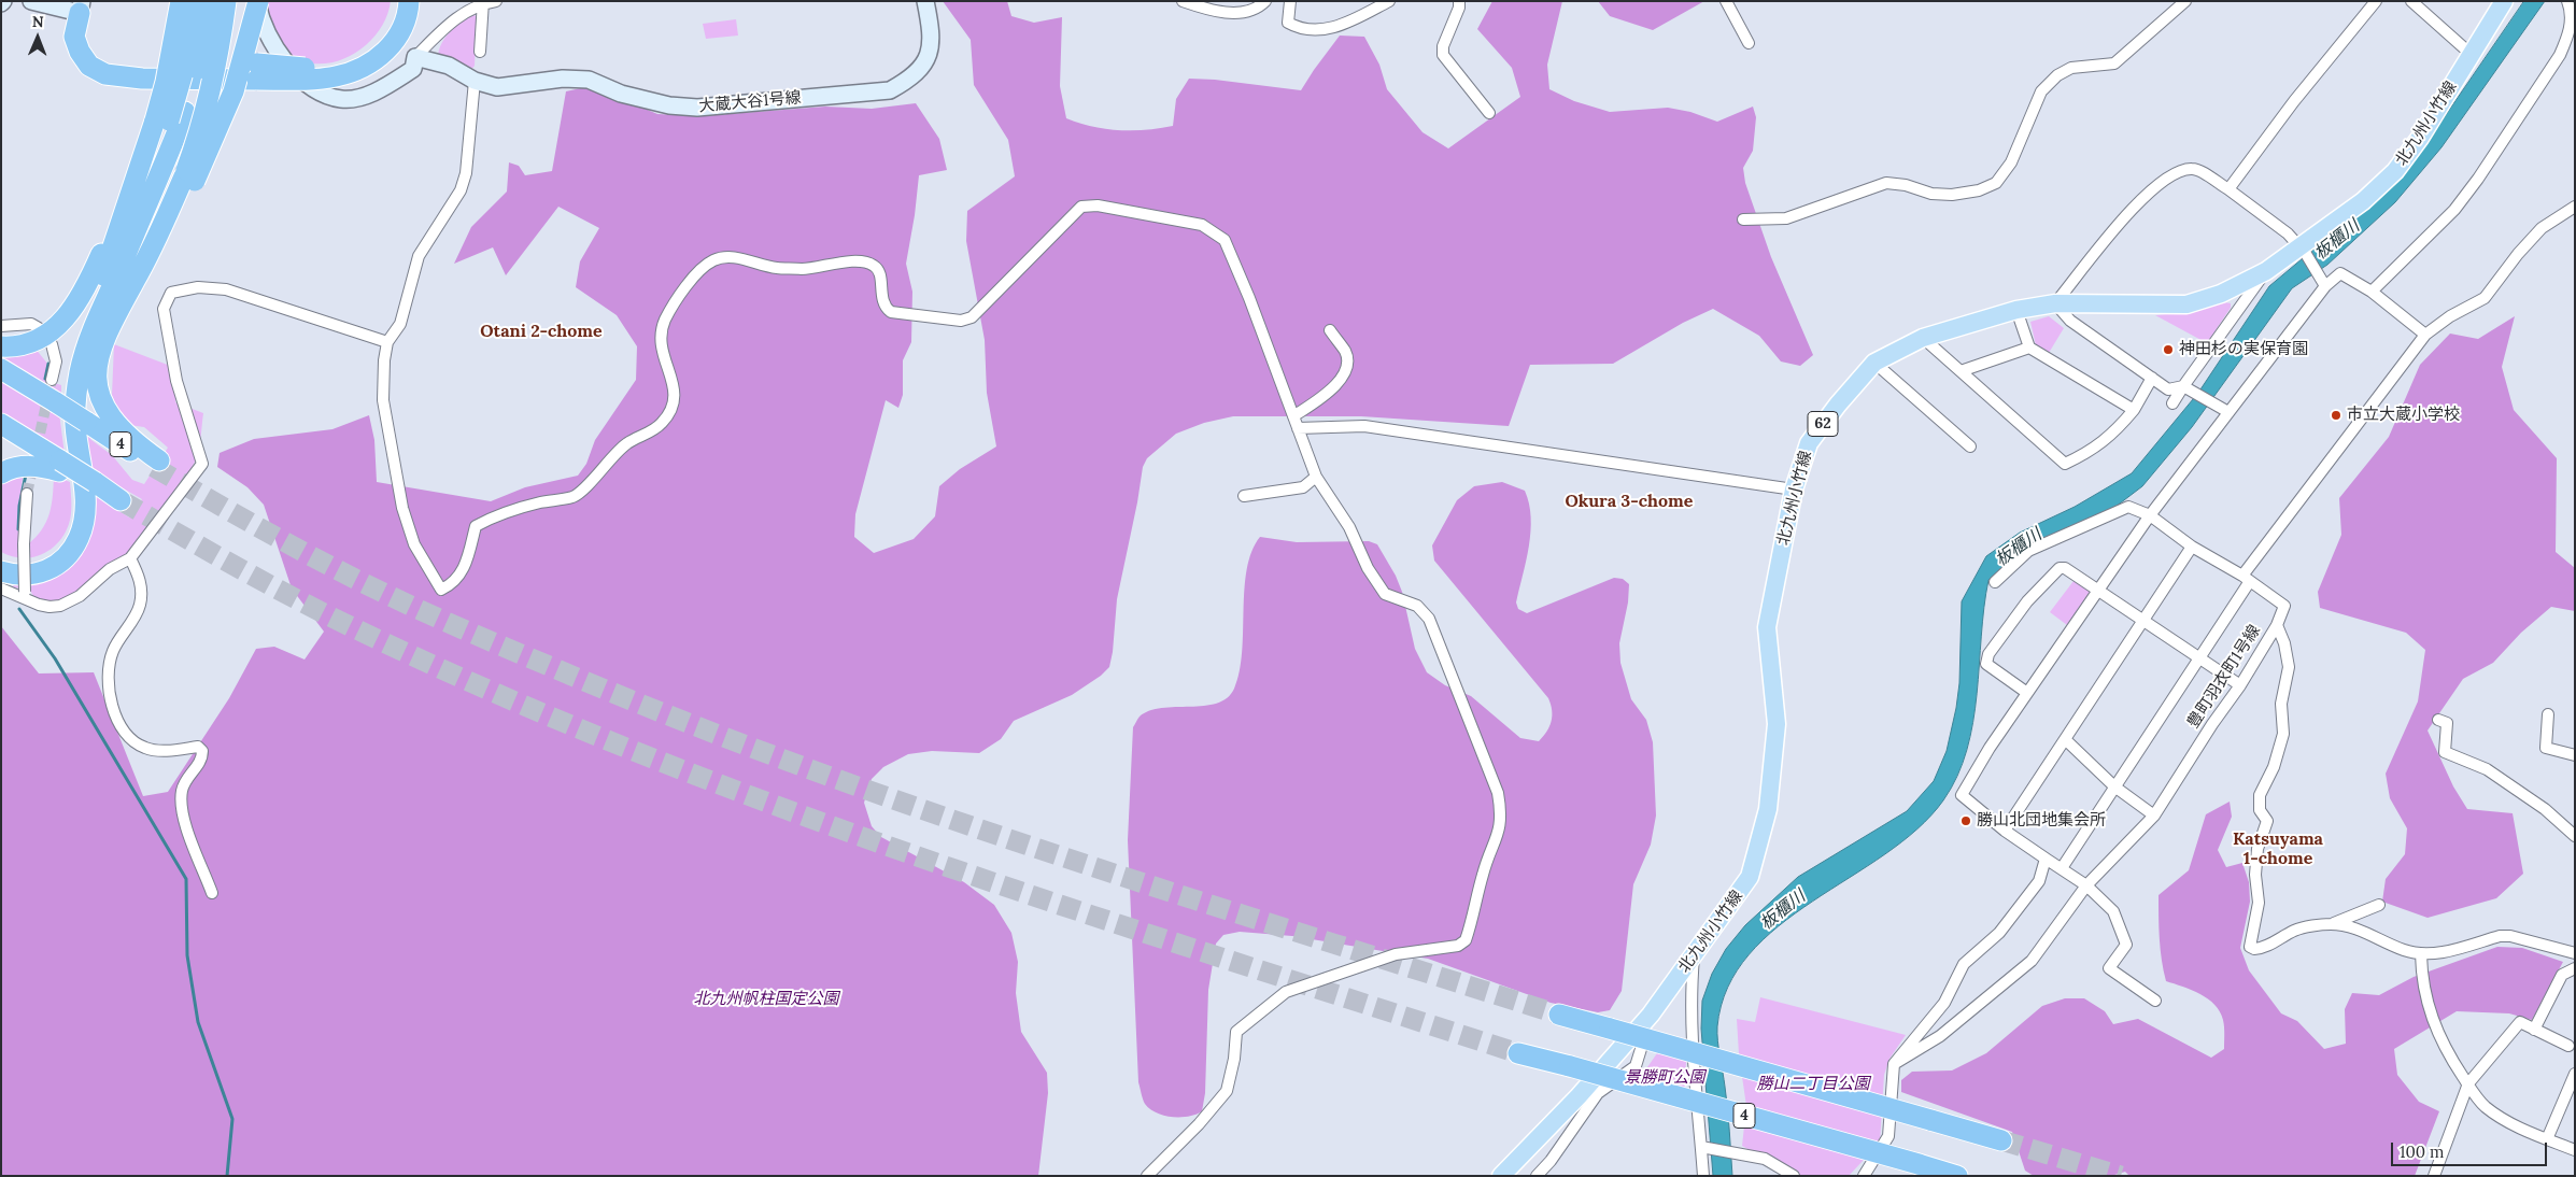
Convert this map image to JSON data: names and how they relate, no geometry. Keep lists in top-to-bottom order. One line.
{"streets":{"highway":["4"],"main road":["北九州小竹線","62"],"street":["大蔵大谷1号線","豊町羽衣町1号線"]},"districts":["Otani 2-chome","Okura 3-chome","Katsuyama 1-chome"],"water":["板櫃川"],"parks":["北九州帆柱国定公園","景勝町公園","勝山二丁目公園"],"places":["神田杉の実保育園","市立大蔵小学校","勝山北団地集会所"],"scale_bar":"100 m","north":"top"}
